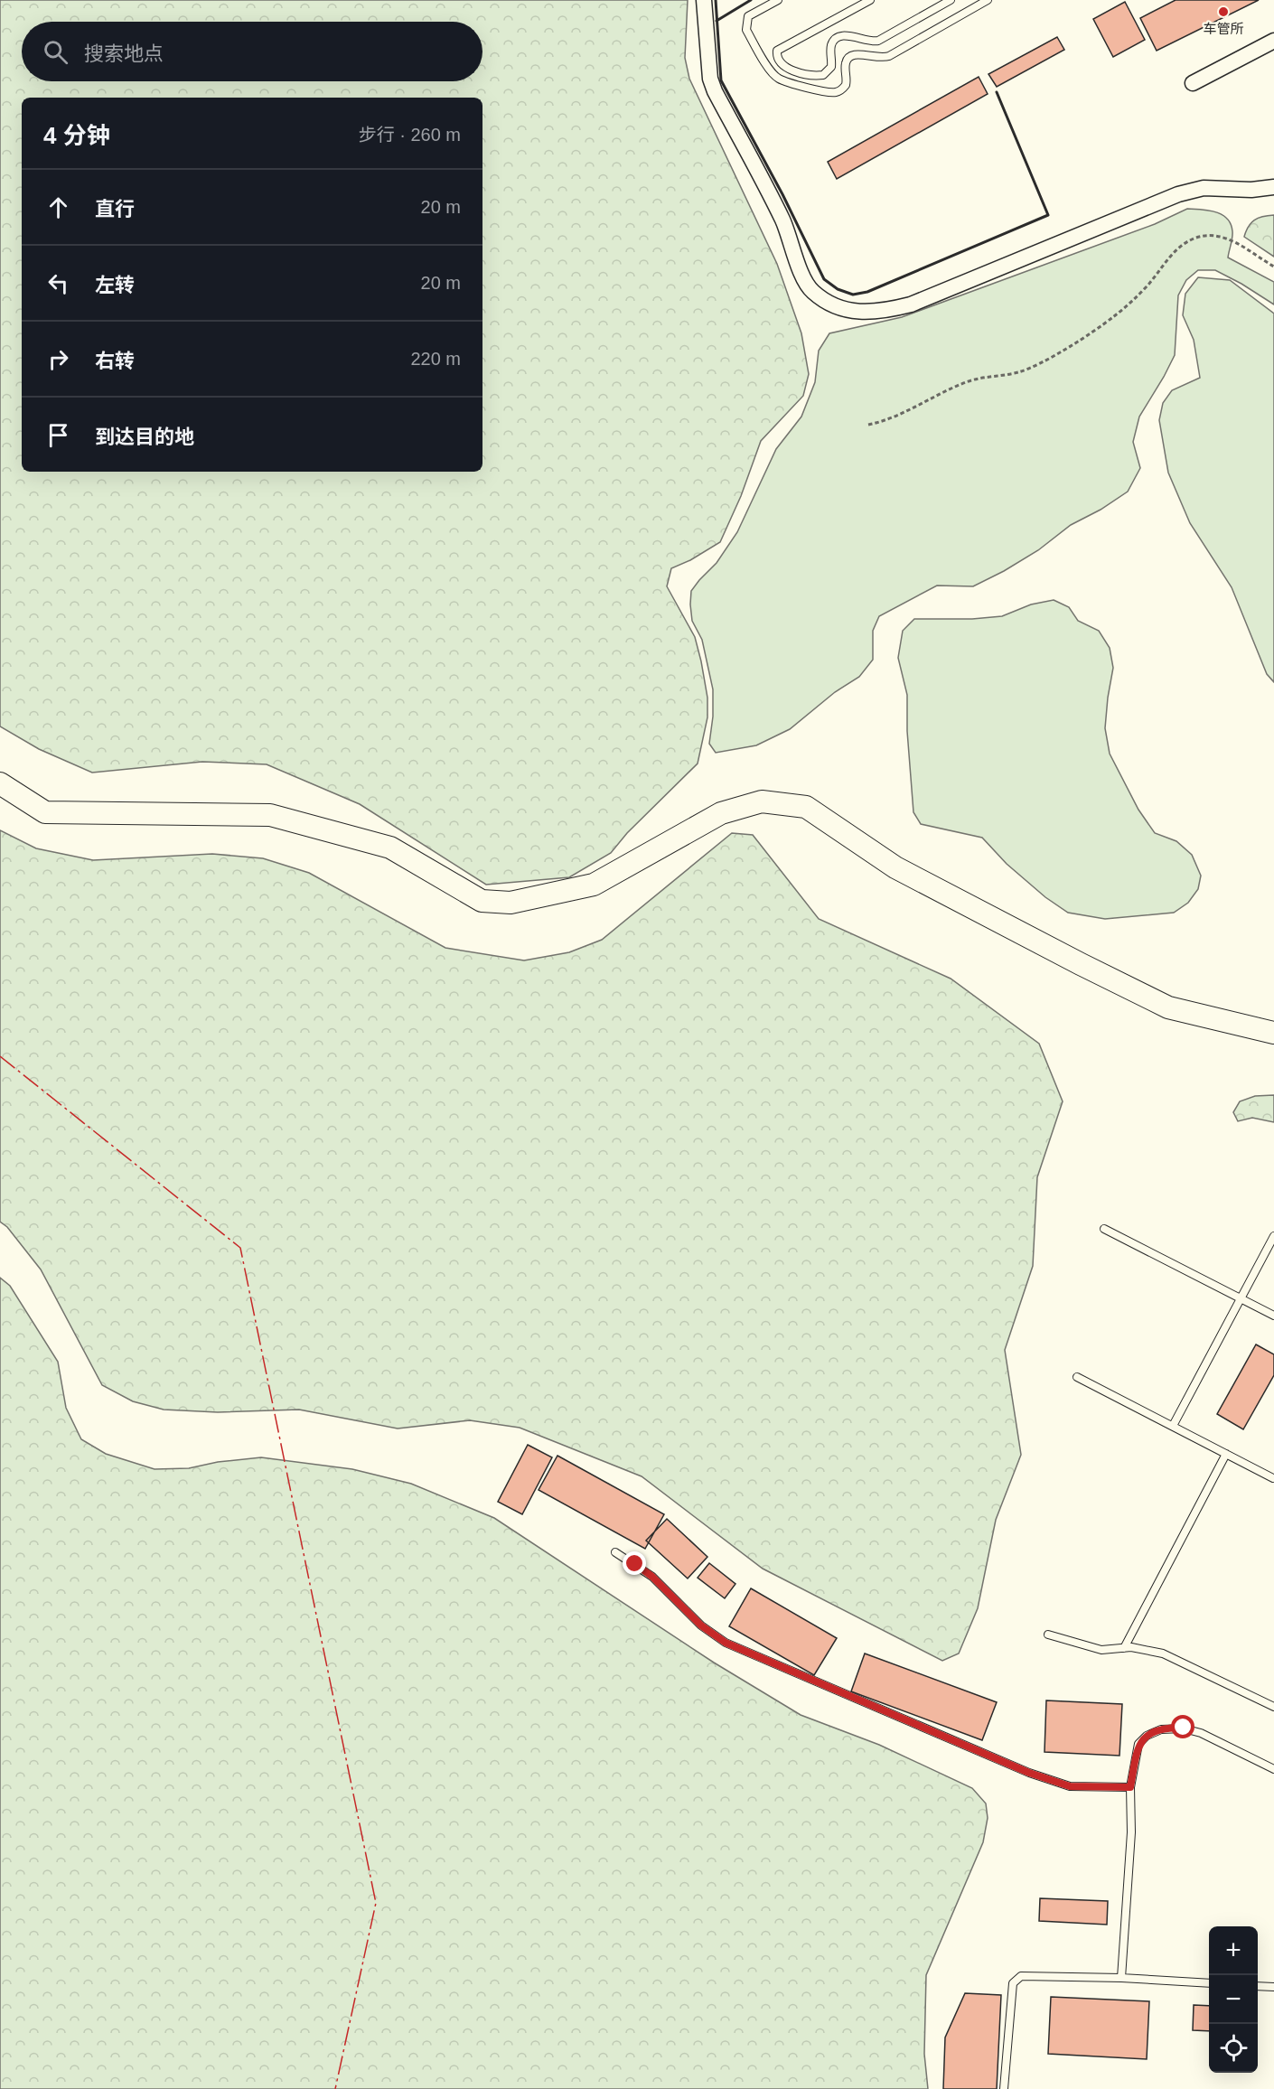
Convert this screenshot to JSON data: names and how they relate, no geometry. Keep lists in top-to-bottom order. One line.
{"places":["车管所"],"page":{"search":"搜索地点","heading":["4 分钟","步行 · 260 m"],"list":[["直行","20 m"],["左转","20 m"],["右转","220 m"],"到达目的地"],"map_buttons":["+","−"]}}
